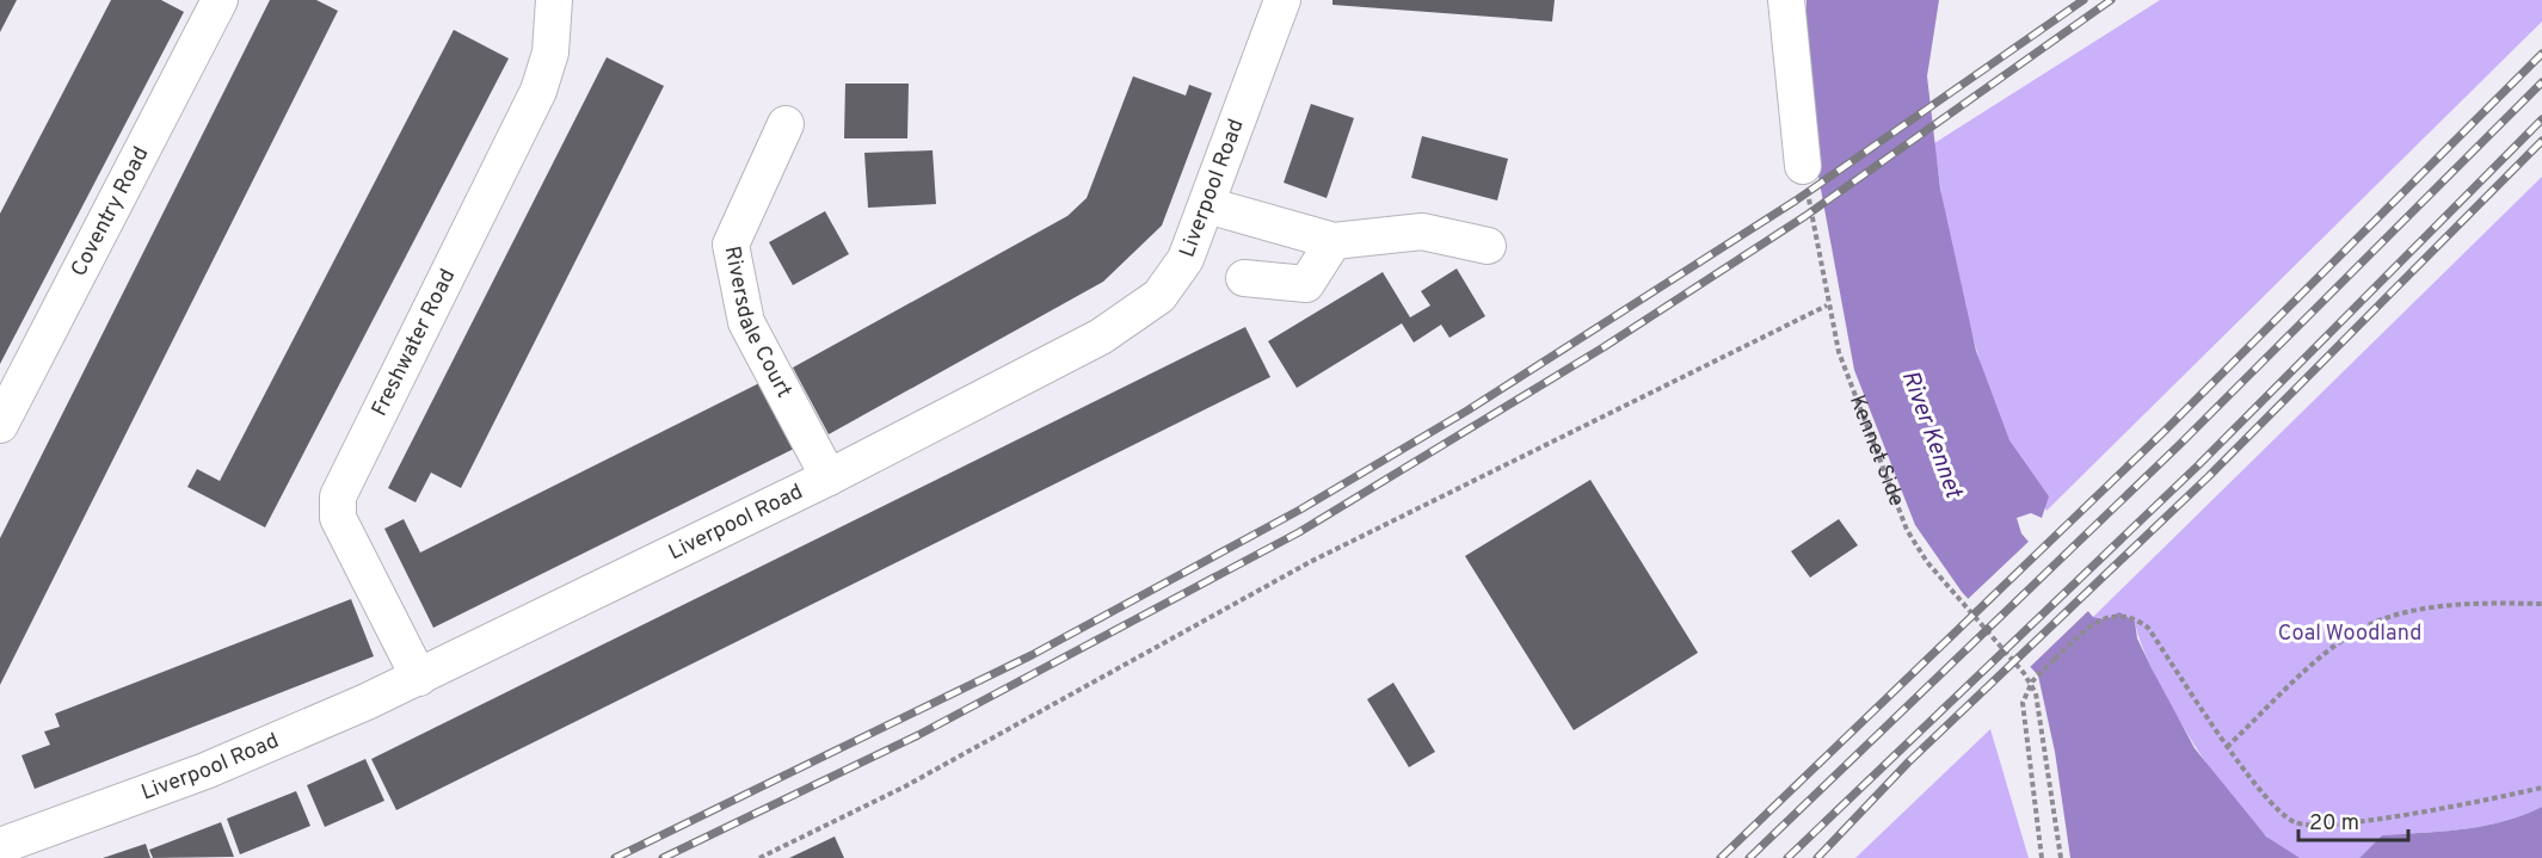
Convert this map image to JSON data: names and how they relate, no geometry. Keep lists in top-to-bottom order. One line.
{"streets":{"street":["Liverpool Road","Coventry Road","Riversdale Court","Freshwater Road"],"path":["Kennet Side"]},"crossings":[["Liverpool Road","Riversdale Court"],["Liverpool Road","Freshwater Road"]],"water":["River Kennet"],"parks":["Coal Woodland"],"scale_bar":"20 m"}
